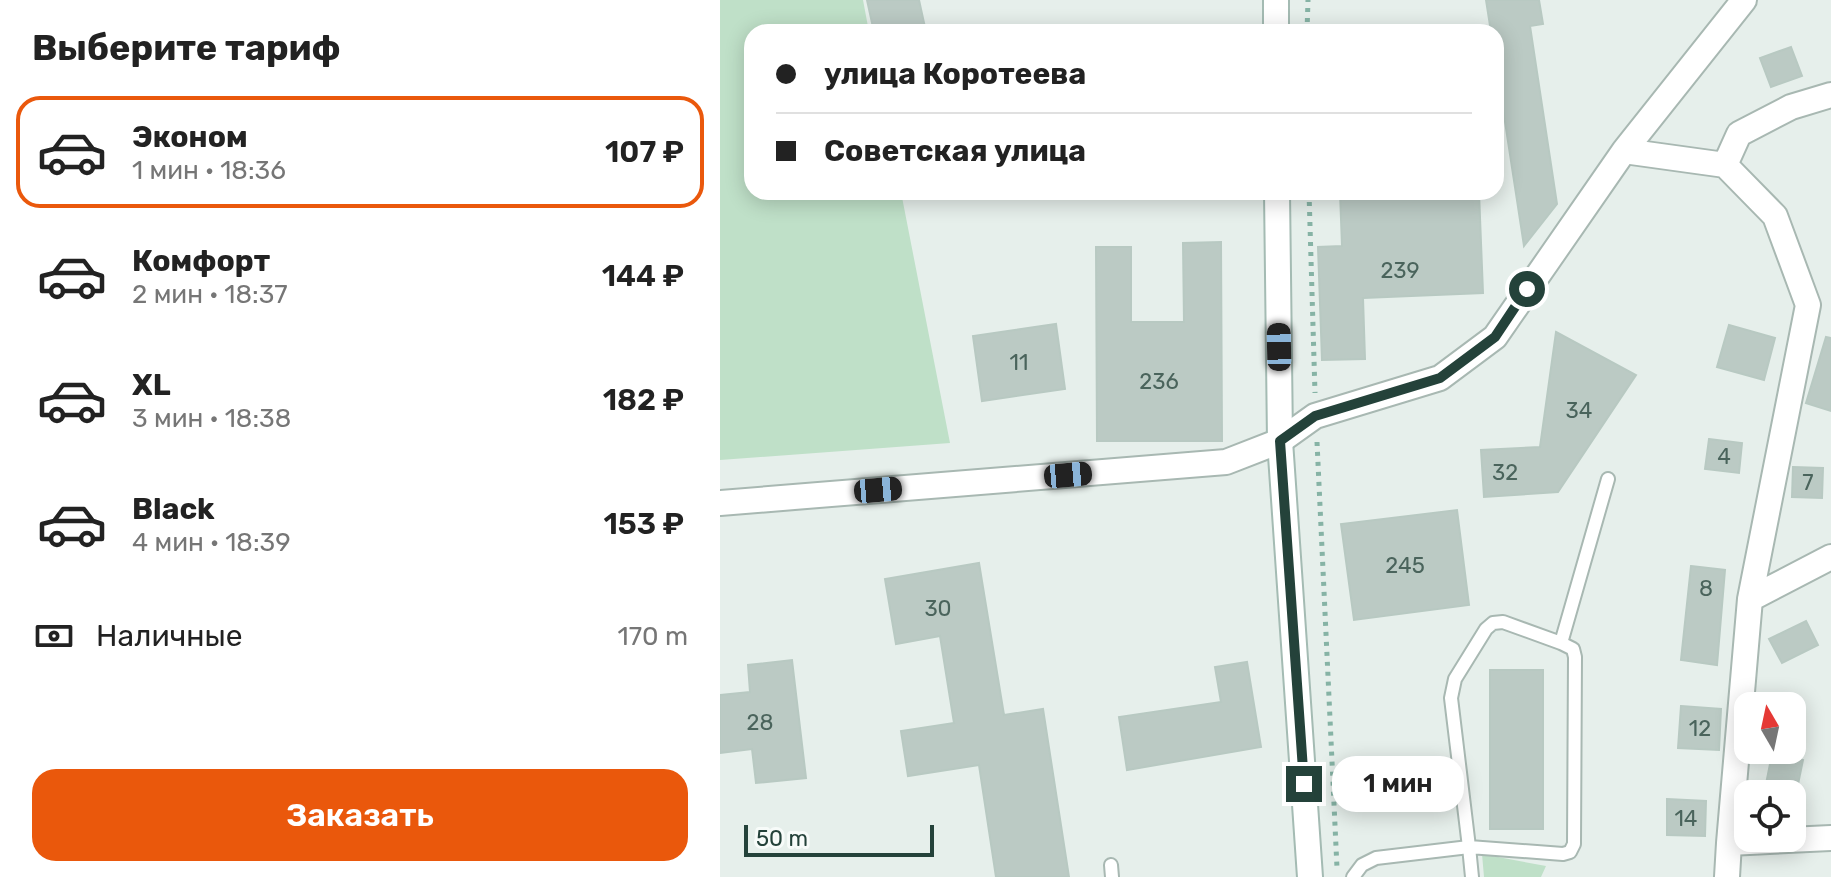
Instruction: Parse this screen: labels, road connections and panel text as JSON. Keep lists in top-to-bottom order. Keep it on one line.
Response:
{"house_numbers":["239","11","236","34","4","32","7","245","8","30","28","12","14"],"scale_bar":"50 m","north":"top","page":{"heading":"Выберите тариф","banner":["улица Коротеева","Советская улица"],"list":[{"name":"Эконом","note":"1 мин · 18:36","value":"107 ₽"},{"name":"Комфорт","note":"2 мин · 18:37","value":"144 ₽"},{"name":"XL","note":"3 мин · 18:38","value":"182 ₽"},{"name":"Black","note":"4 мин · 18:39","value":"153 ₽"}],"pay":["Наличные","170 m"],"buttons":"Заказать","bubble":"1 мин","scale":"50 m"}}
